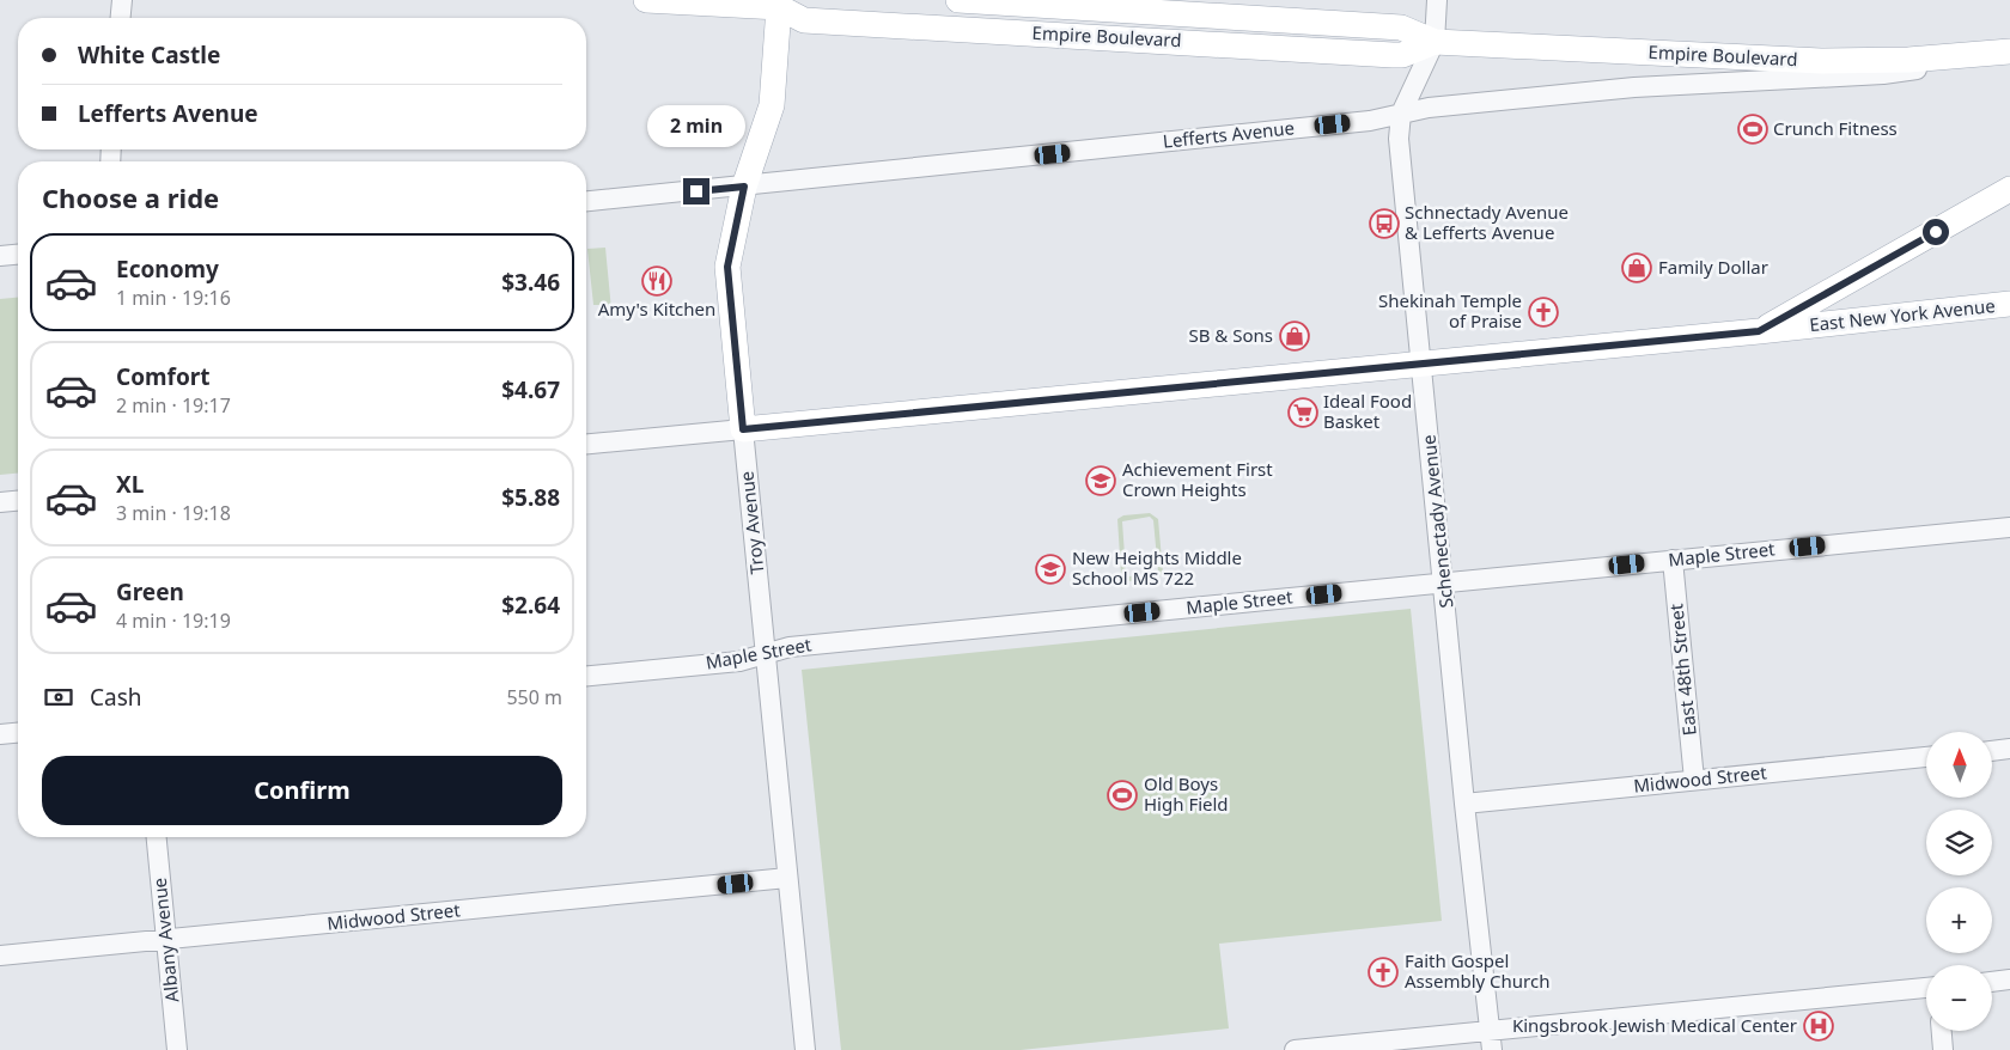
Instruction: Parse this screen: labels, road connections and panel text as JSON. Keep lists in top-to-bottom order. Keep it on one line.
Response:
{"streets":{"main road":["Empire Boulevard","East New York Avenue","Troy Avenue"],"street":["Lefferts Avenue","Schenectady Avenue","Maple Street","East 48th Street","Midwood Street","Albany Avenue"]},"crossings":[["Empire Boulevard","Lefferts Avenue"],["Empire Boulevard","Schenectady Avenue"],["Empire Boulevard","Troy Avenue"],["Lefferts Avenue","Schenectady Avenue"],["Lefferts Avenue","Troy Avenue"],["East New York Avenue","Schenectady Avenue"],["East New York Avenue","Troy Avenue"],["Schenectady Avenue","Maple Street"],["Schenectady Avenue","Midwood Street"],["Troy Avenue","Maple Street"],["Troy Avenue","Midwood Street"],["Maple Street","East 48th Street"],["East 48th Street","Midwood Street"],["Midwood Street","Albany Avenue"]],"places":{"sports":["Crunch Fitness","Old Boys High Field"],"bus stop":["Schnectady Avenue & Lefferts Avenue"],"shop":["Family Dollar","SB & Sons"],"restaurant":["Amy's Kitchen"],"church":["Shekinah Temple of Praise","Faith Gospel Assembly Church"],"supermarket":["Ideal Food Basket"],"school or university":["Achievement First Crown Heights","New Heights Middle School MS 722"],"hospital":["Kingsbrook Jewish Medical Center"]},"north":"top","page":{"banner":["White Castle","Lefferts Avenue"],"bubble":"2 min","heading":"Choose a ride","list":[{"name":"Economy","note":"1 min · 19:16","value":"$3.46"},{"name":"Comfort","note":"2 min · 19:17","value":"$4.67"},{"name":"XL","note":"3 min · 19:18","value":"$5.88"},{"name":"Green","note":"4 min · 19:19","value":"$2.64"}],"pay":["Cash","550 m"],"map_buttons":["+","−"],"buttons":"Confirm"}}
